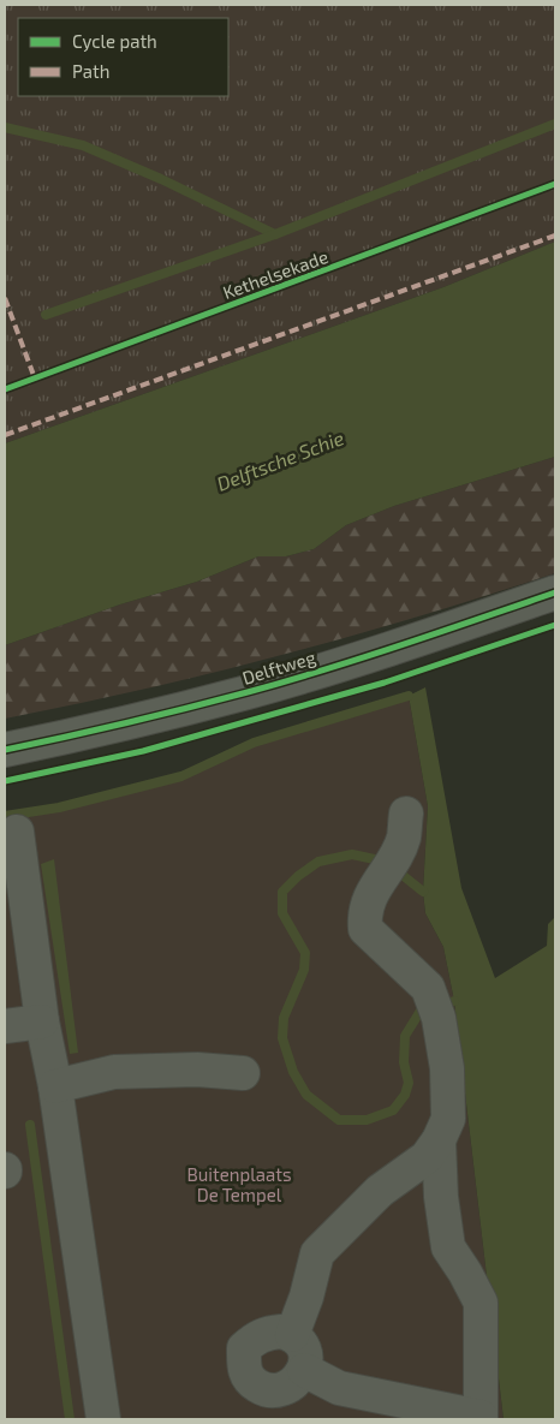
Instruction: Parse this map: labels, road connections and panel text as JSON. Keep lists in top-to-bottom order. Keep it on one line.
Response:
{"streets":{"street":["Delftweg"],"cycle path":["Kethelsekade"]},"water":["Delftsche Schie"],"parks":["Buitenplaats De Tempel"],"legend":["Cycle path","Path"]}
